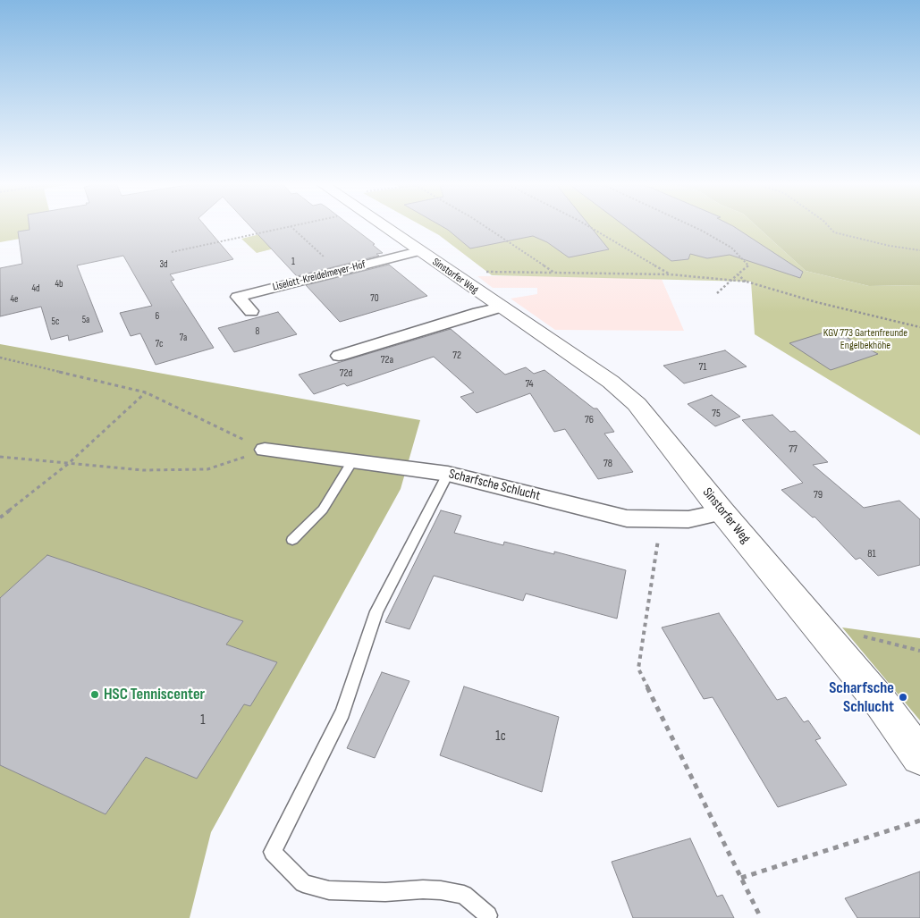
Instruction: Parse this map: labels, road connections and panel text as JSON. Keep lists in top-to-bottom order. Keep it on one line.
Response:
{"streets":{"street":["Liselott-Kreidelmeyer-Hof","Sinstorfer Weg","Scharfsche Schlucht"]},"crossings":[["Liselott-Kreidelmeyer-Hof","Sinstorfer Weg"],["Sinstorfer Weg","Scharfsche Schlucht"]],"parks":["KGV 773 Gartenfreunde Engelbekhöhe"],"places":["HSC Tenniscenter","Scharfsche Schlucht"],"house_numbers":["1","3d","4b","4d","70","4e","6","5a","5c","8","7a","7c","72","72a","71","72d","74","75","76","77","78","79","81","1","1c"]}
